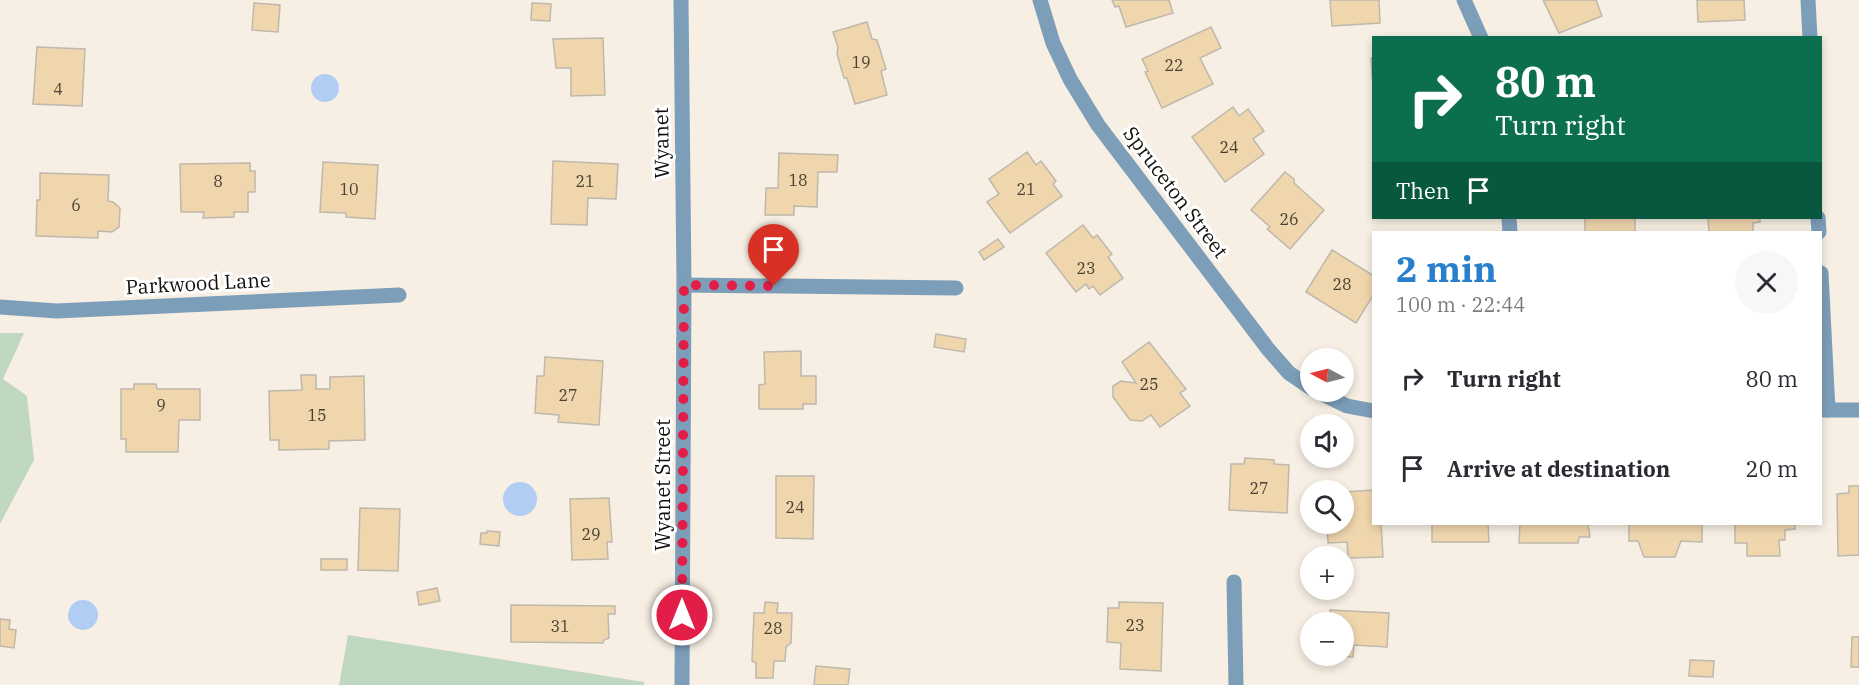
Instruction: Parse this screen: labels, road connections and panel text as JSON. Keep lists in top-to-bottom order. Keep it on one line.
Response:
{"streets":{"street":["Wyanet","Spruceton Street","Parkwood Lane","Wyanet Street"]},"crossings":[["Wyanet","Wyanet Street"]],"house_numbers":["19","22","4","24","18","8","21","10","21","6","26","23","28","25","27","9","15","27","24","29","23","31","28"],"north":"left","page":{"turn":["80 m","Turn right"],"then":"Then","heading":["2 min","100 m · 22:44"],"list":[{"name":"Turn right","value":"80 m"},{"name":"Arrive at destination","value":"20 m"}],"map_buttons":["+","−"]}}
